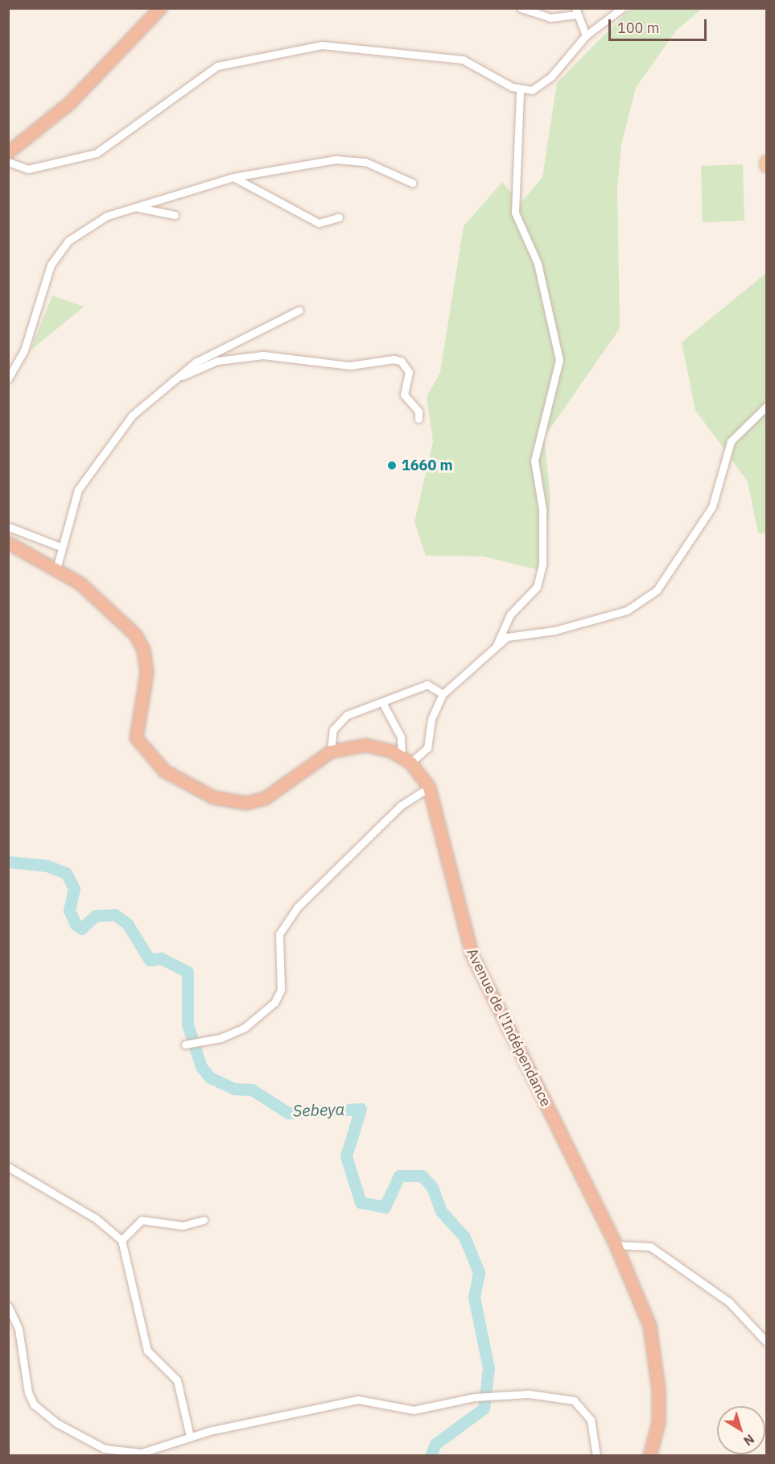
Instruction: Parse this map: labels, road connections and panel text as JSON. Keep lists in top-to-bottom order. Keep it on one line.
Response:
{"streets":{"highway":["Avenue de l'Indépendance"]},"water":["Sebeya"],"places":["1660 m"],"scale_bar":"100 m","north":"bottom right"}
